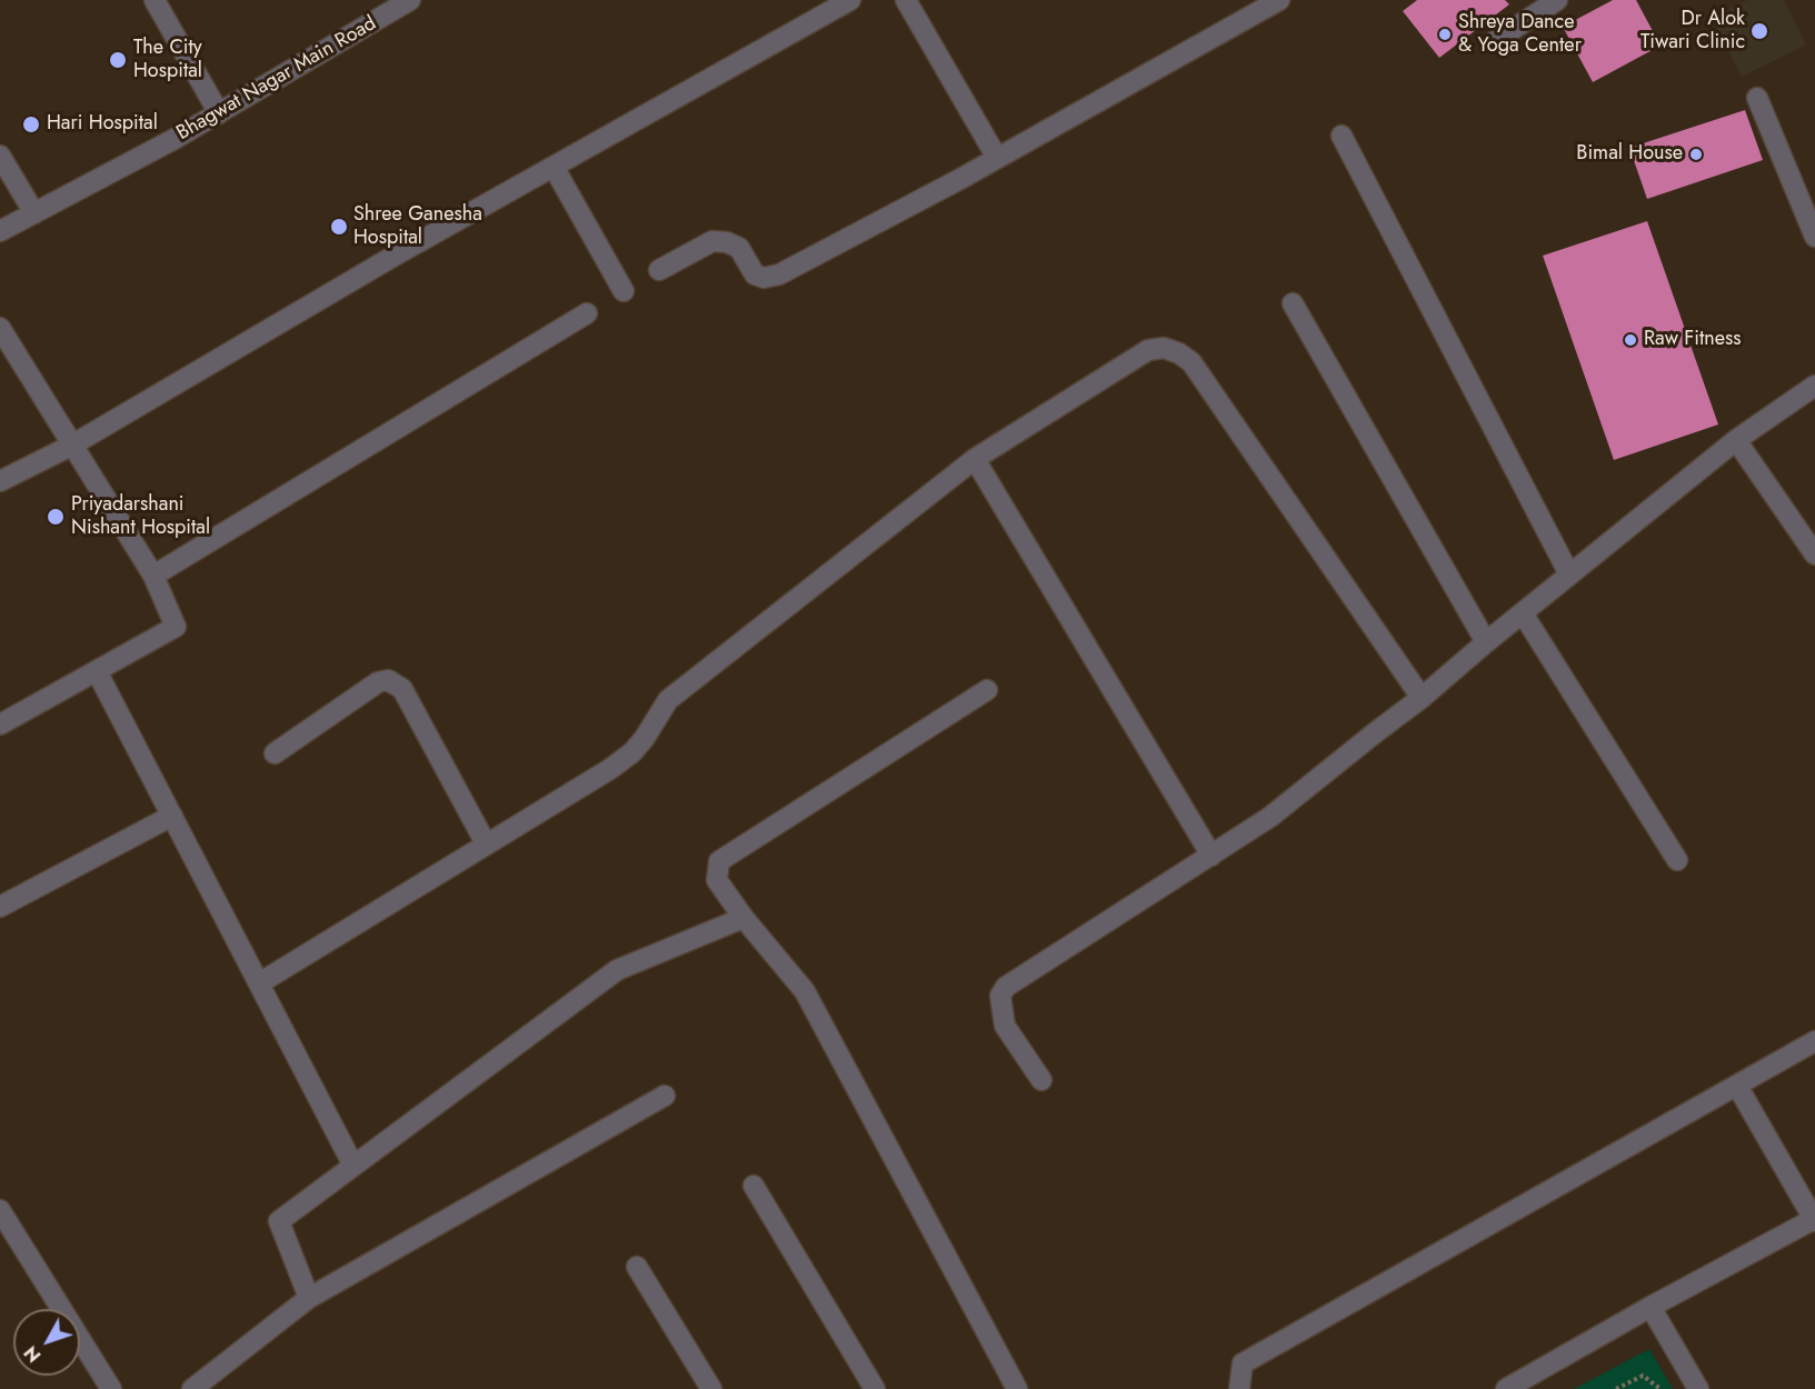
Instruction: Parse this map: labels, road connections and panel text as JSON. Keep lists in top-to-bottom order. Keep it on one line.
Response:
{"streets":{"street":["Bhagwat Nagar Main Road"]},"places":["Dr Alok Tiwari Clinic","Shreya Dance & Yoga Center","The City Hospital","Hari Hospital","Bimal House","Shree Ganesha Hospital","Raw Fitness","Priyadarshani Nishant Hospital"],"north":"bottom left"}
